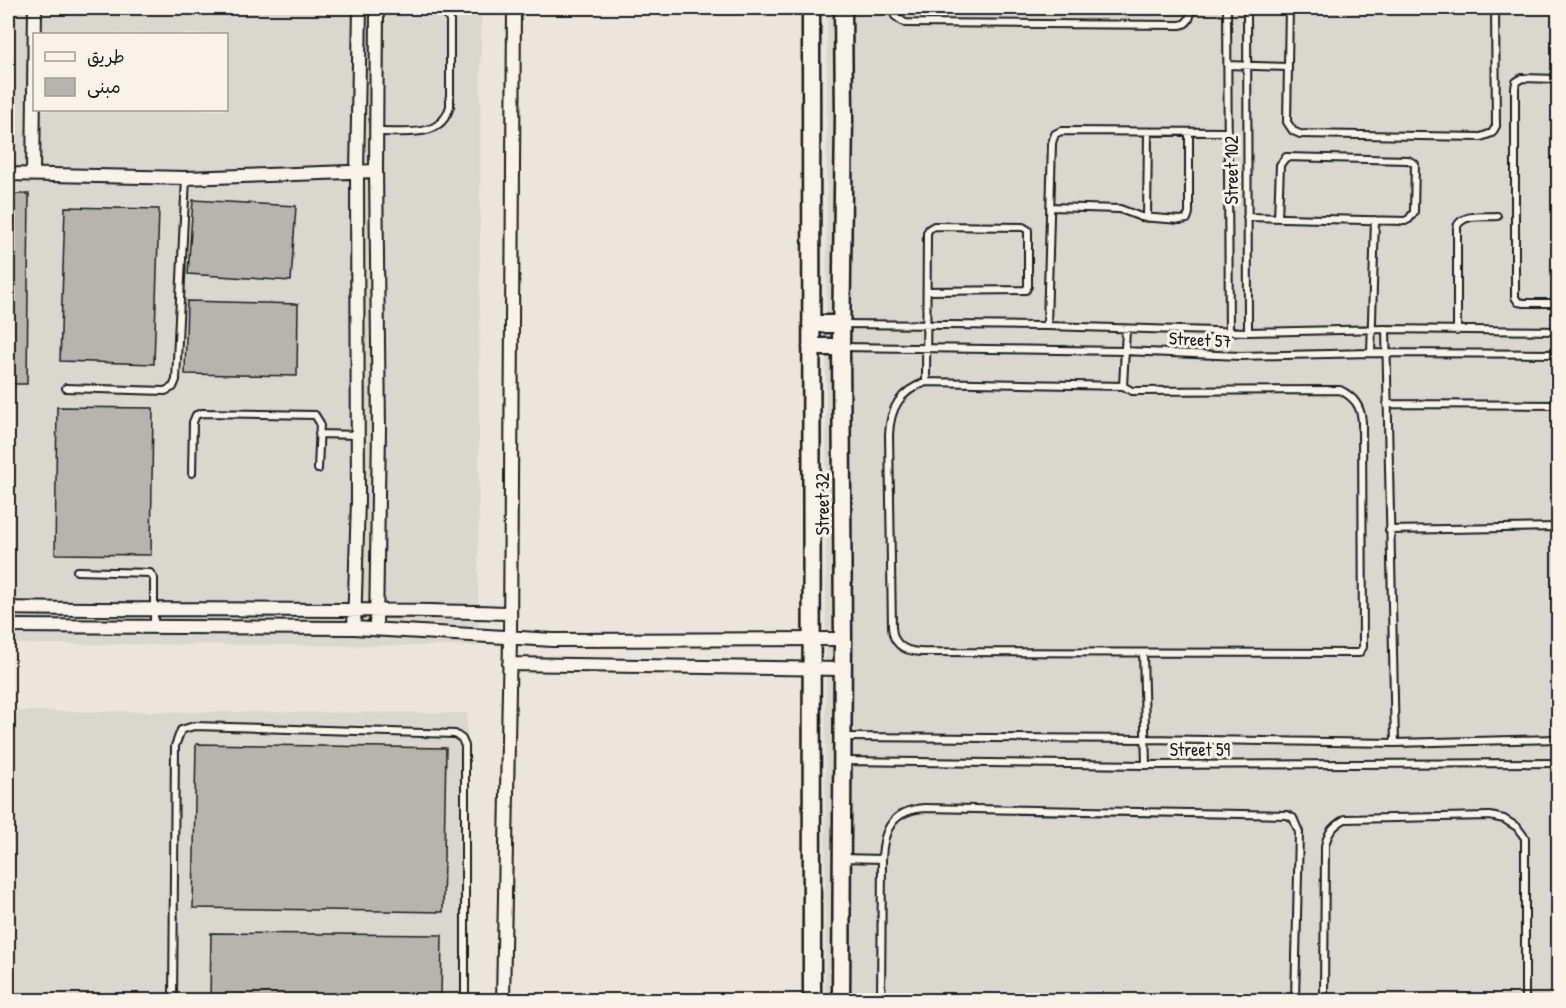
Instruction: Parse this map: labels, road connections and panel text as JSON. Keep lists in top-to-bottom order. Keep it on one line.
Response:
{"streets":{"main road":["Street 32"],"lane":["Street 102","Street 57","Street 59"]},"crossings":[["Street 102","Street 57"],["Street 57","Street 32"],["Street 32","Street 59"]],"legend":["طريق","مبنى"]}
